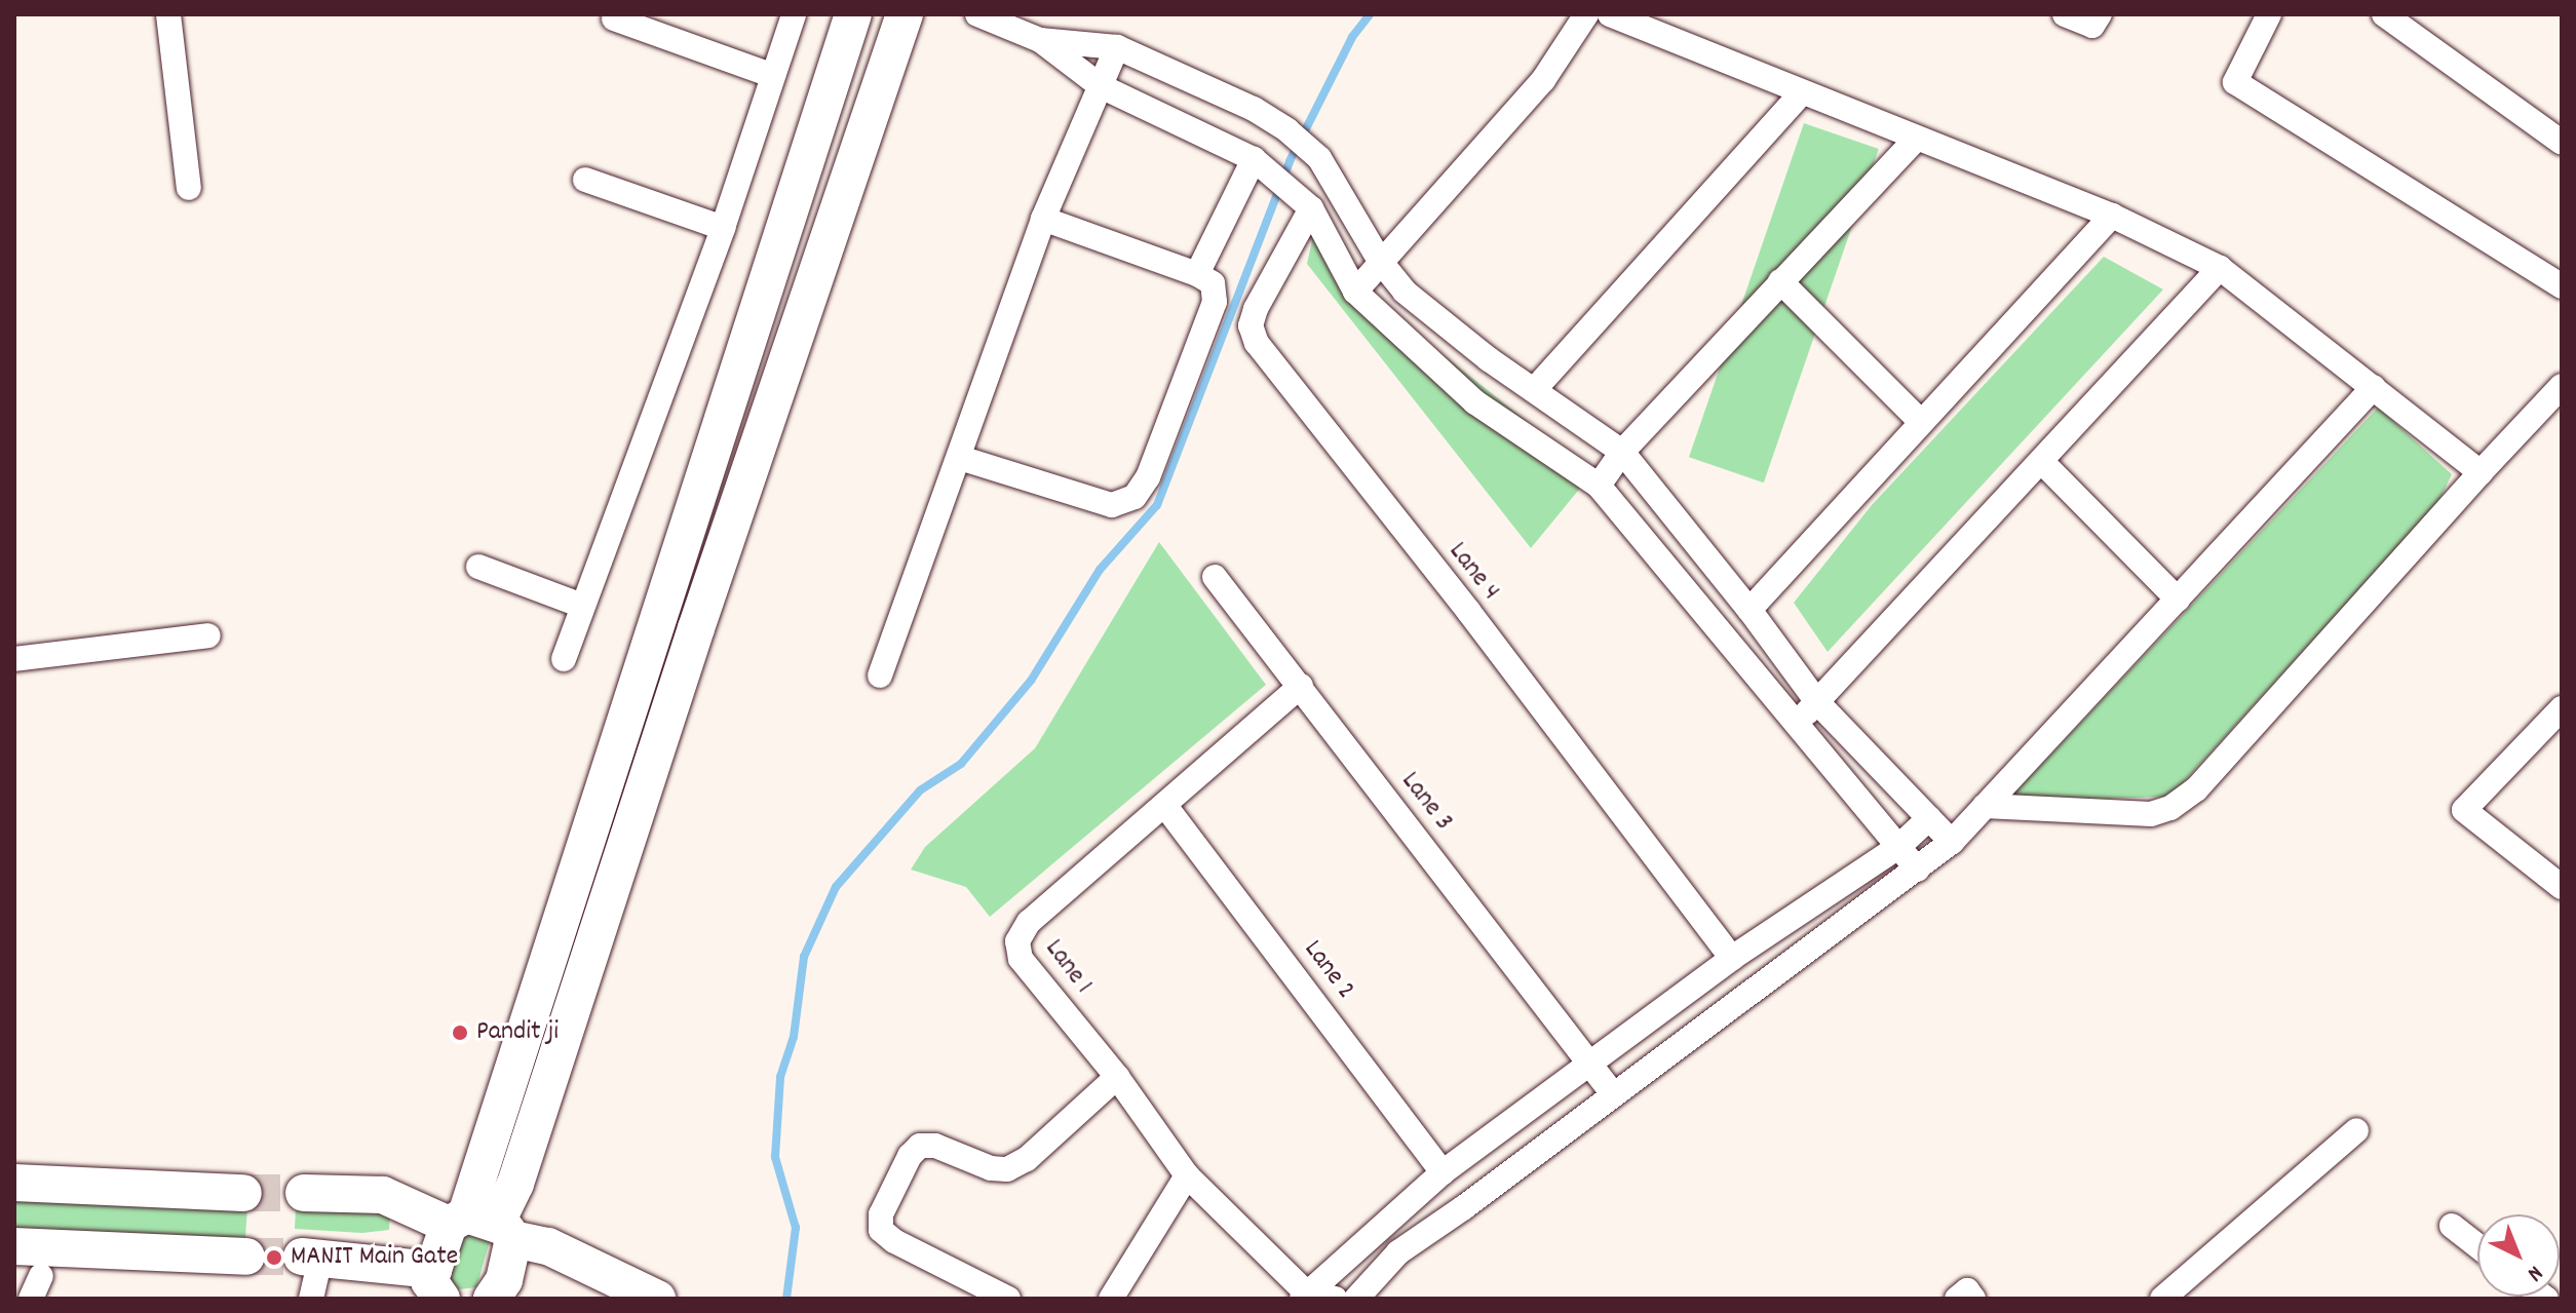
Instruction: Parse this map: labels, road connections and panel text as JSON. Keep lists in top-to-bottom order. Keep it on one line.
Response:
{"streets":{"street":["Lane 4","Lane 3","Lane 1","Lane 2"]},"crossings":[["Lane 3","Lane 1"],["Lane 1","Lane 2"]],"places":["Pandit ji","MANIT Main Gate"],"north":"bottom right"}
